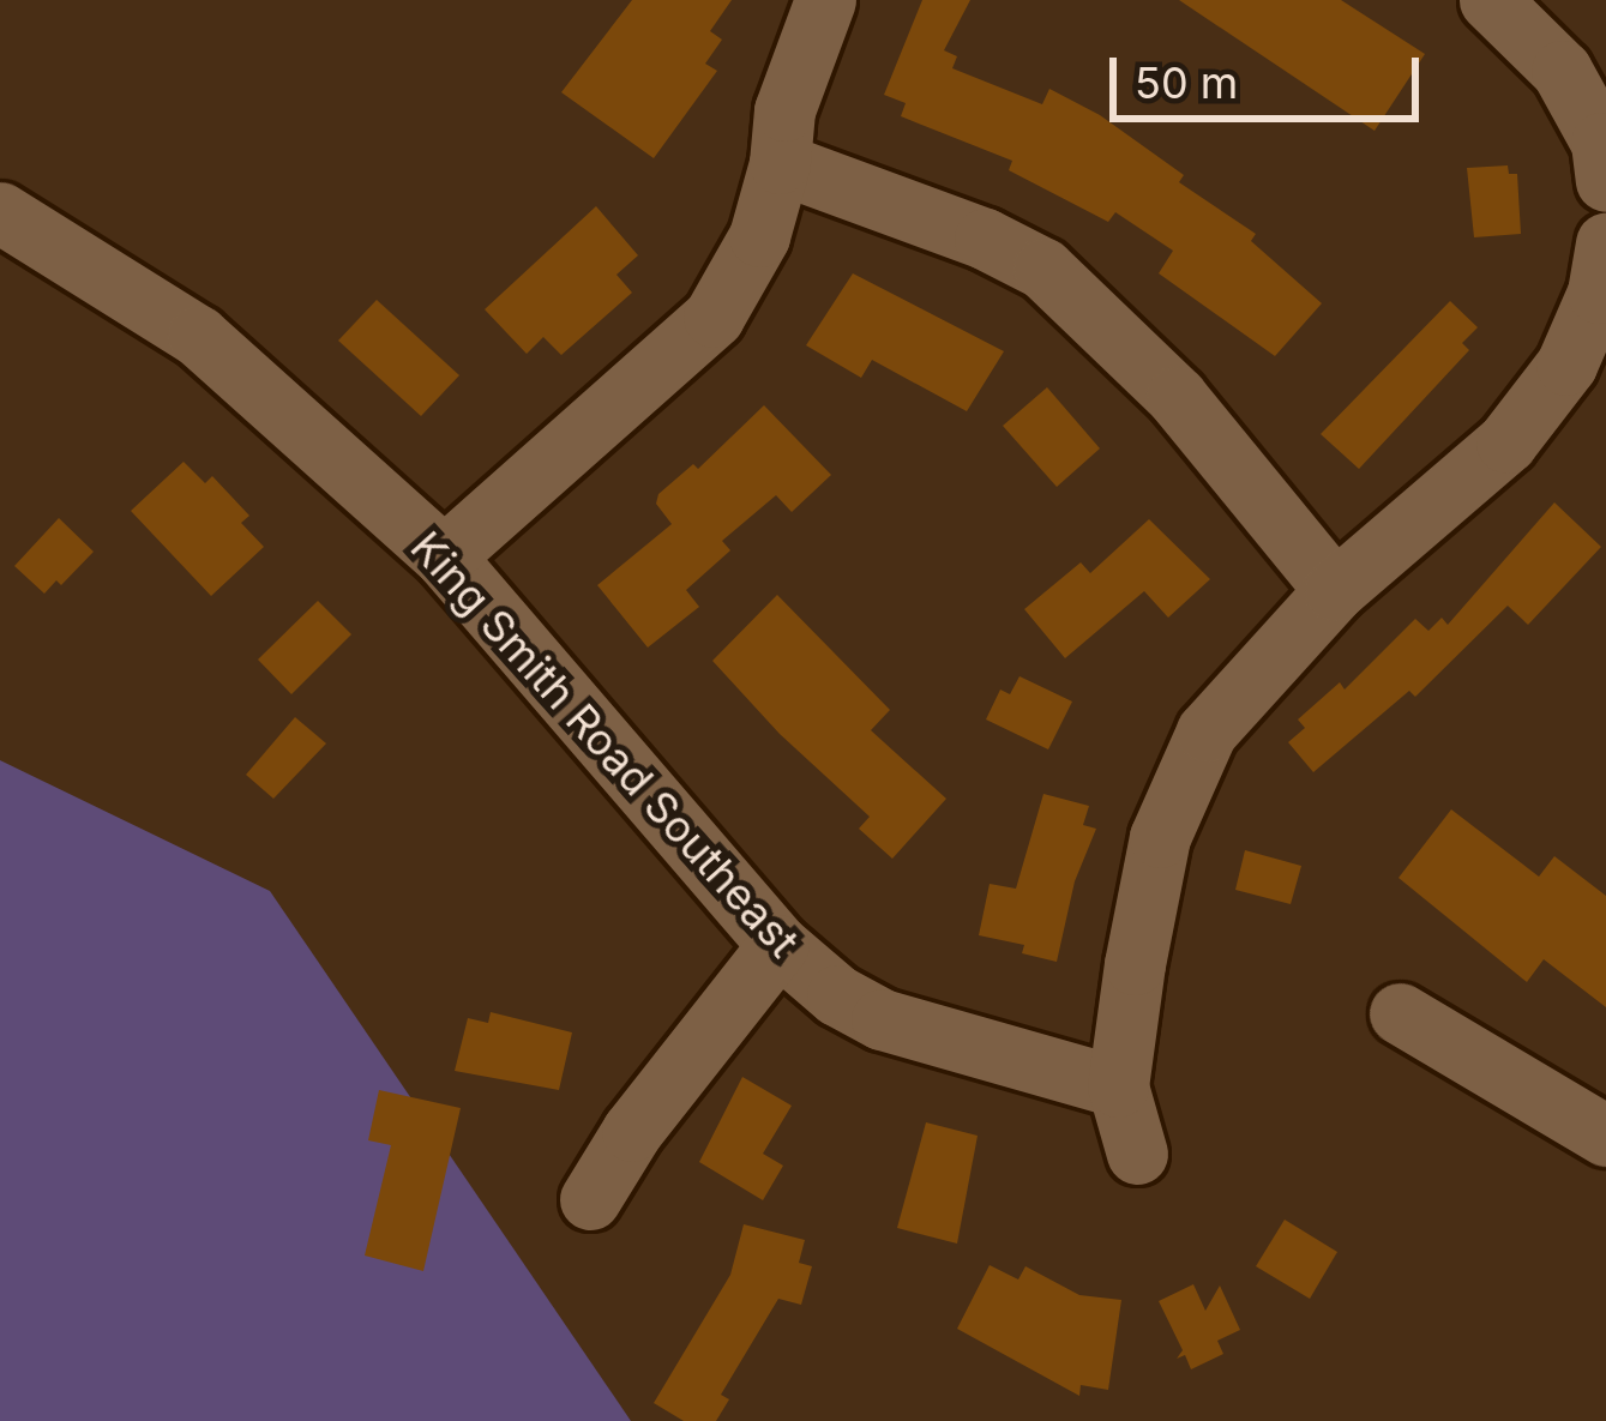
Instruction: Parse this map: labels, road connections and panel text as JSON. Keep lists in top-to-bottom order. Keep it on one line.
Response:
{"streets":{"street":["King Smith Road Southeast"]},"scale_bar":"50 m"}
